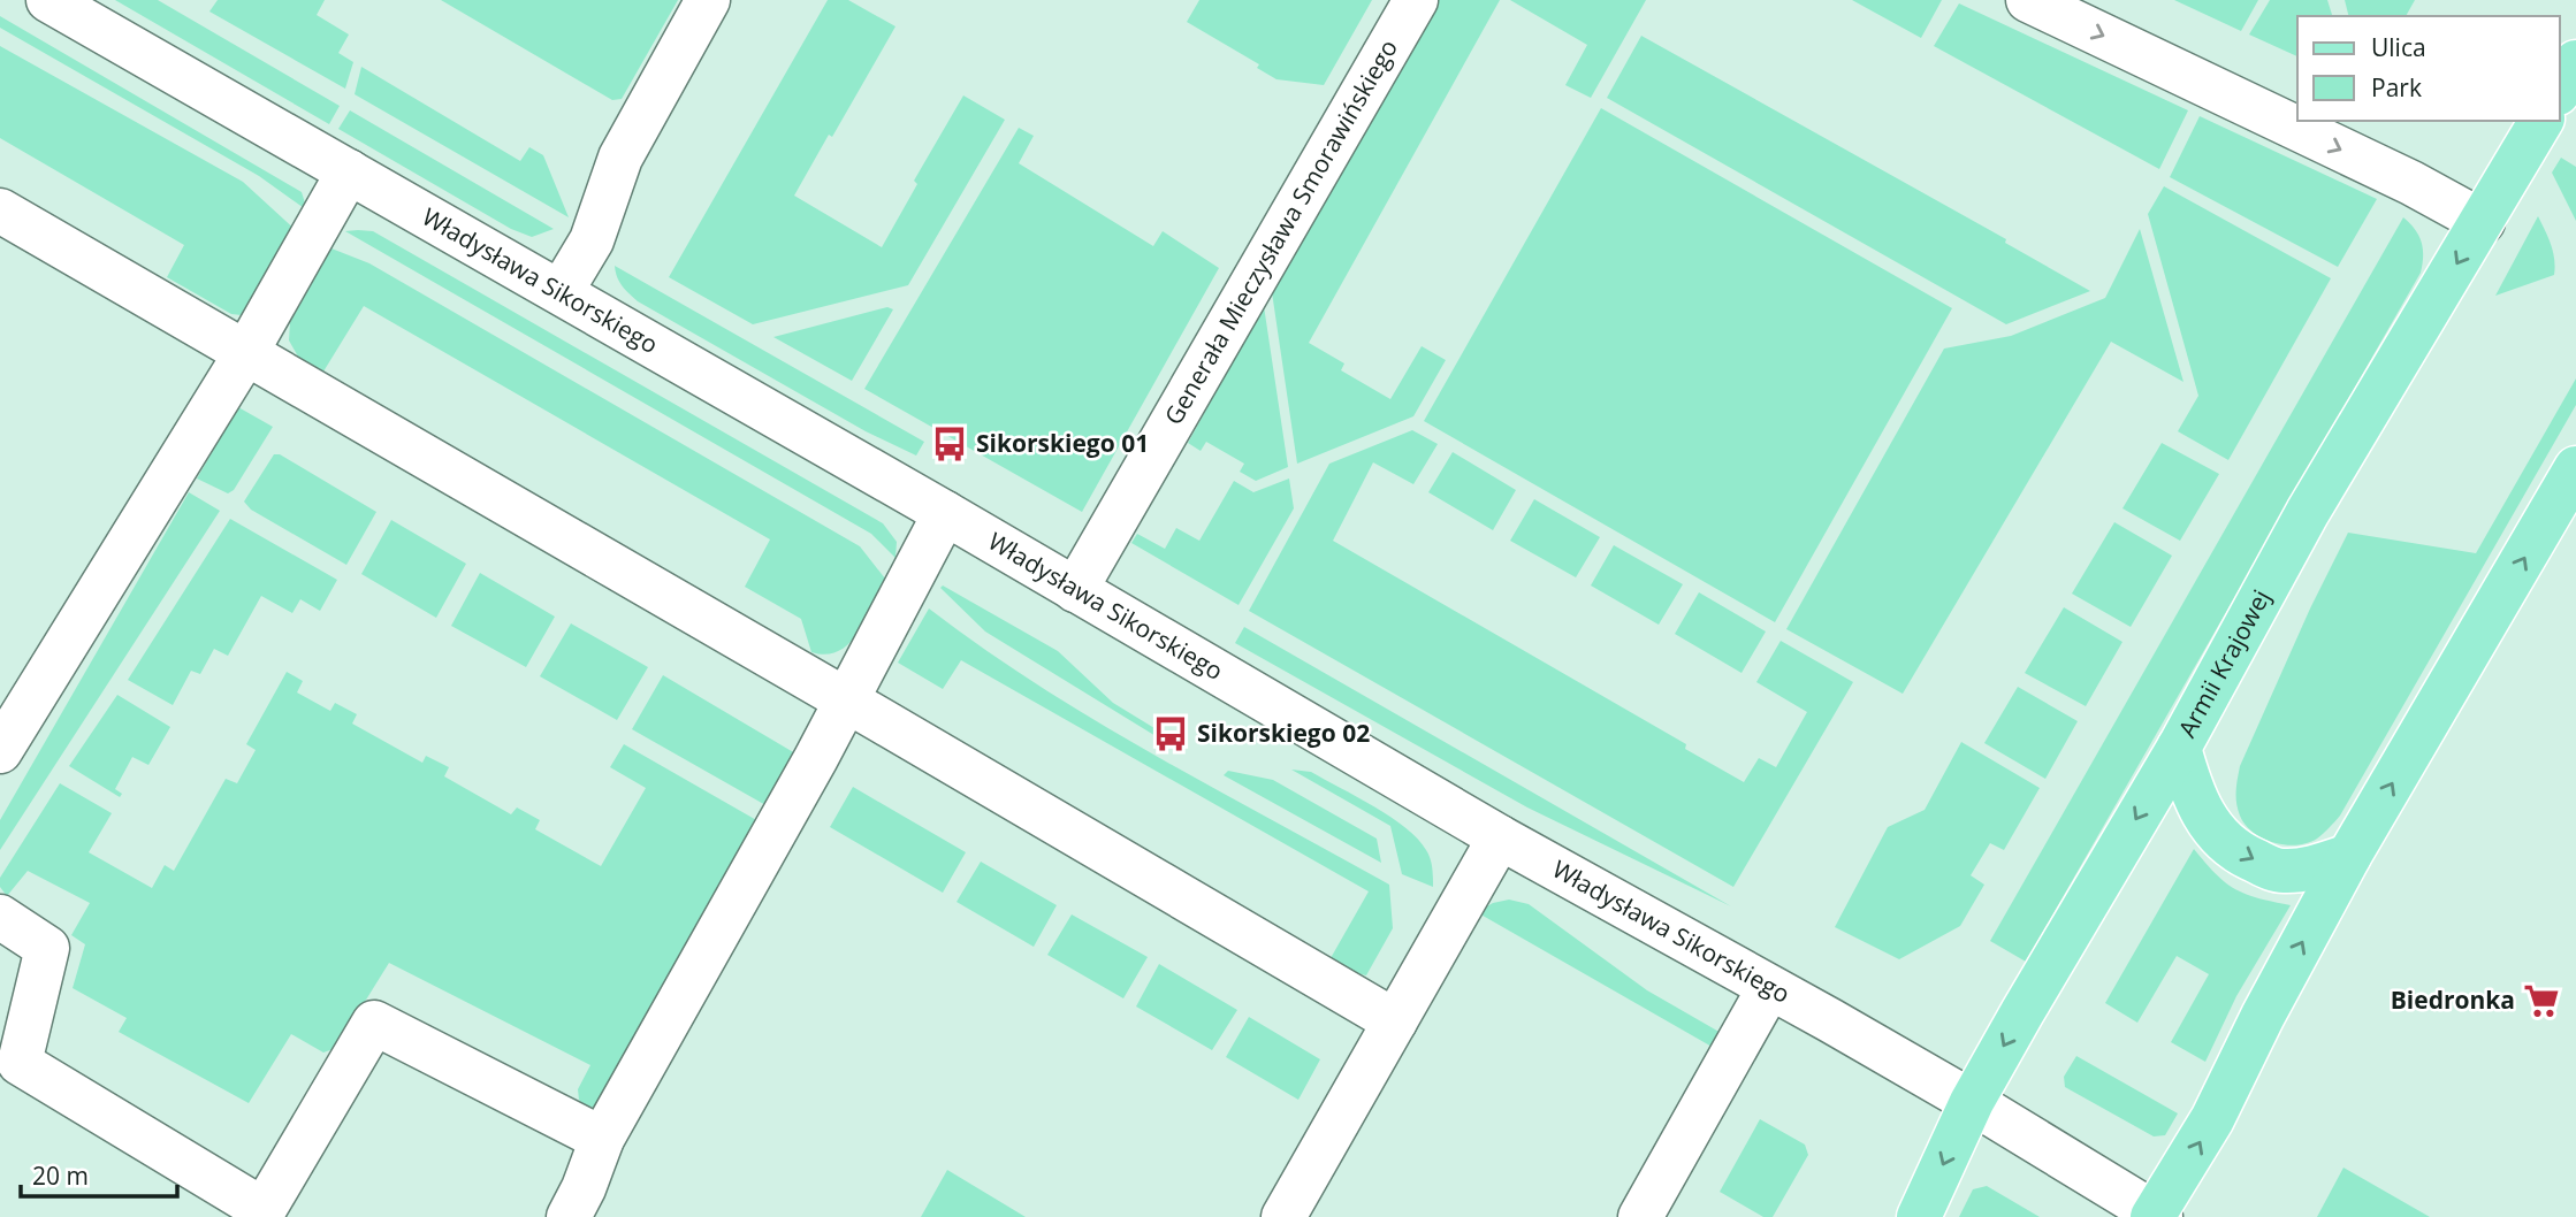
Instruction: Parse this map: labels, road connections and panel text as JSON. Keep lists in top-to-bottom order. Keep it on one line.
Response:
{"streets":{"main road":["Armii Krajowej"],"street":["Generała Mieczysława Smorawińskiego","Władysława Sikorskiego"]},"crossings":[["Generała Mieczysława Smorawińskiego","Władysława Sikorskiego"],["Władysława Sikorskiego","Armii Krajowej"]],"places":{"bus stop":["Sikorskiego 01","Sikorskiego 02"],"supermarket":["Biedronka"]},"legend":["Ulica","Park"],"scale_bar":"20 m"}
